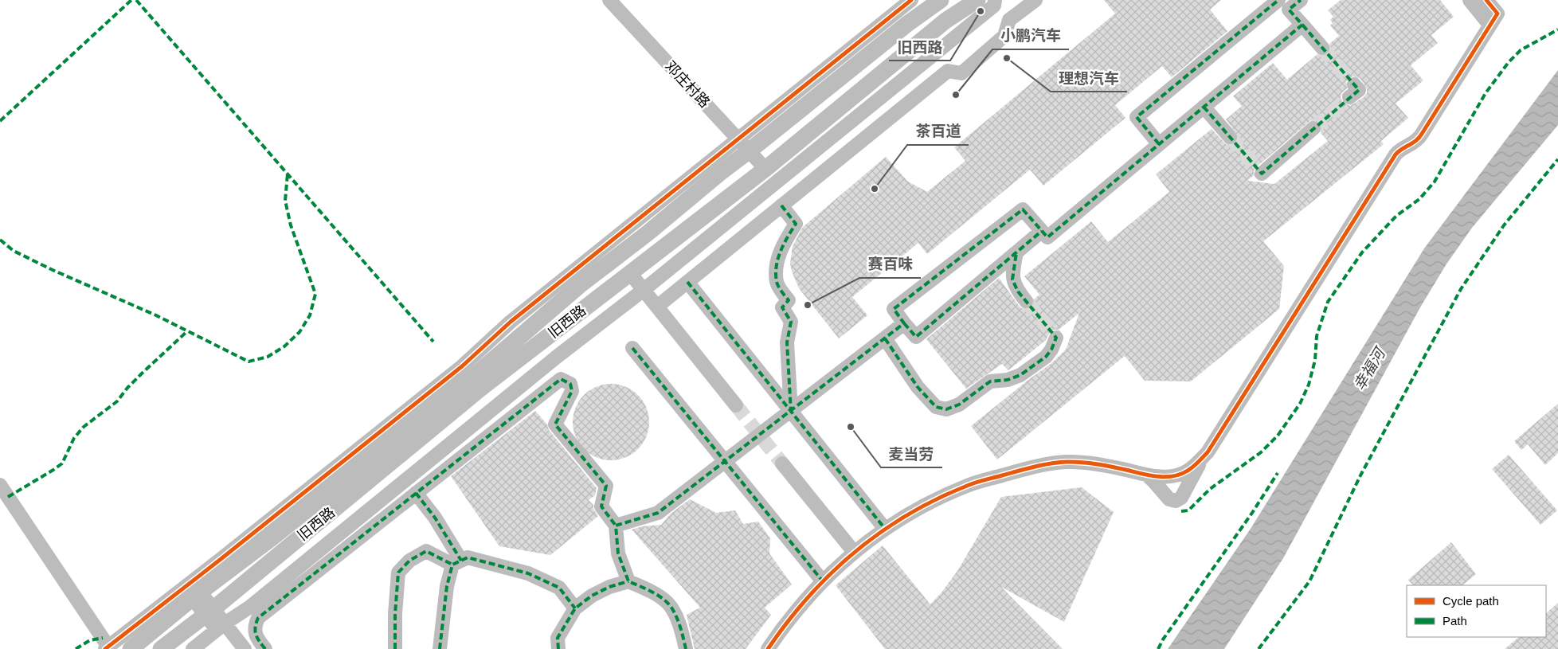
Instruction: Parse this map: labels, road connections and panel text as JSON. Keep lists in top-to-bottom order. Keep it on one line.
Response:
{"streets":{"main road":["旧西路"],"street":["邓庄村路"]},"crossings":[["邓庄村路","旧西路"]],"water":["幸福河"],"places":["旧西路","理想汽车","小鹏汽车","茶百道","赛百味","麦当劳"],"legend":["Cycle path","Path"]}
